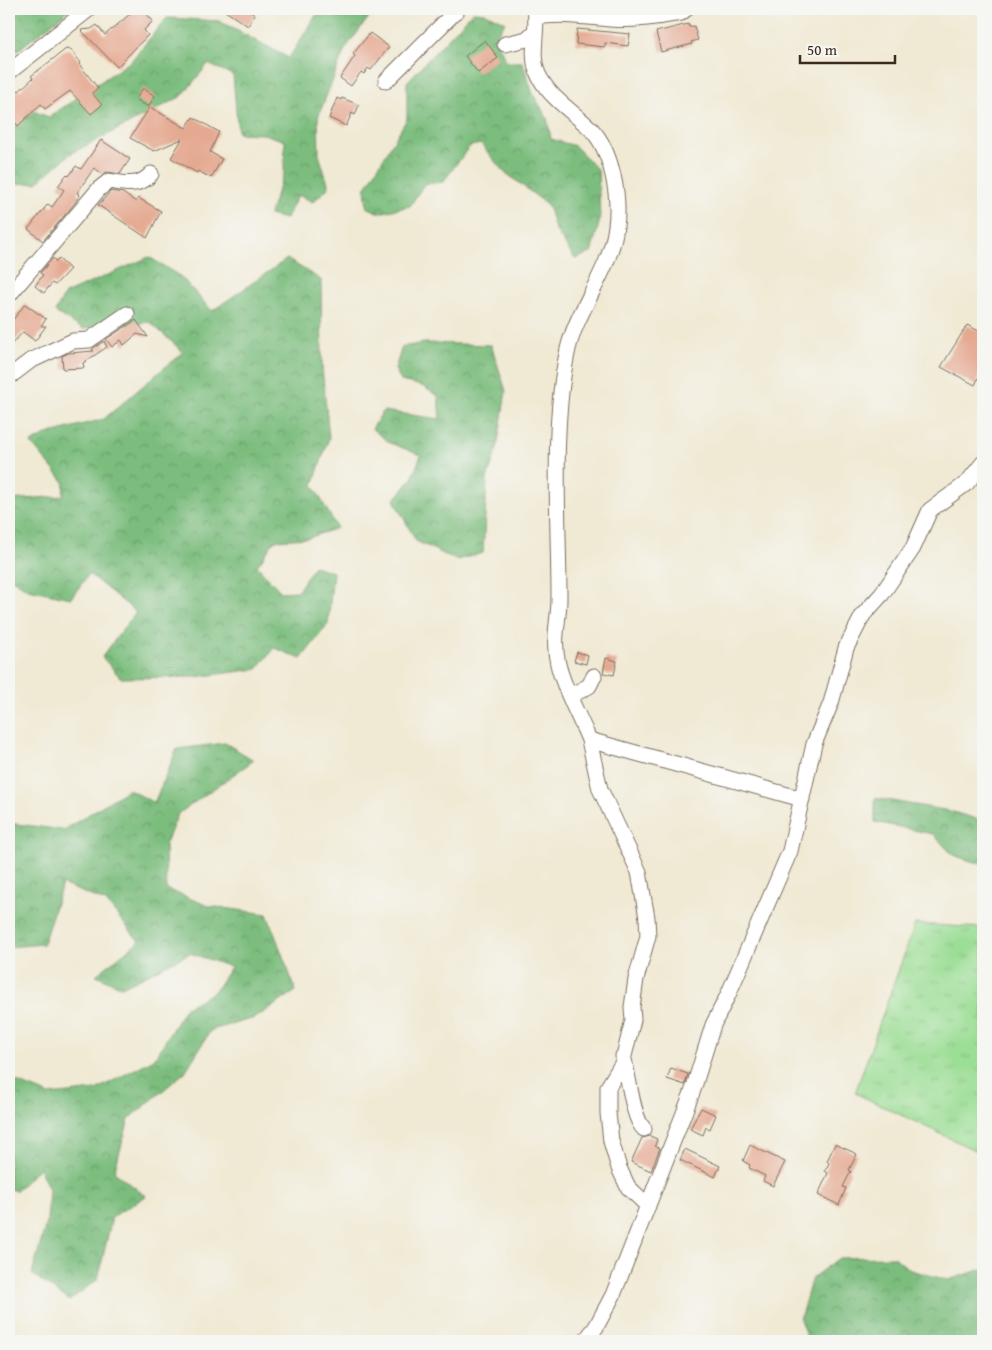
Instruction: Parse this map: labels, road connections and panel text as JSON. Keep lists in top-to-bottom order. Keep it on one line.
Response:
{"scale_bar":"50 m"}
